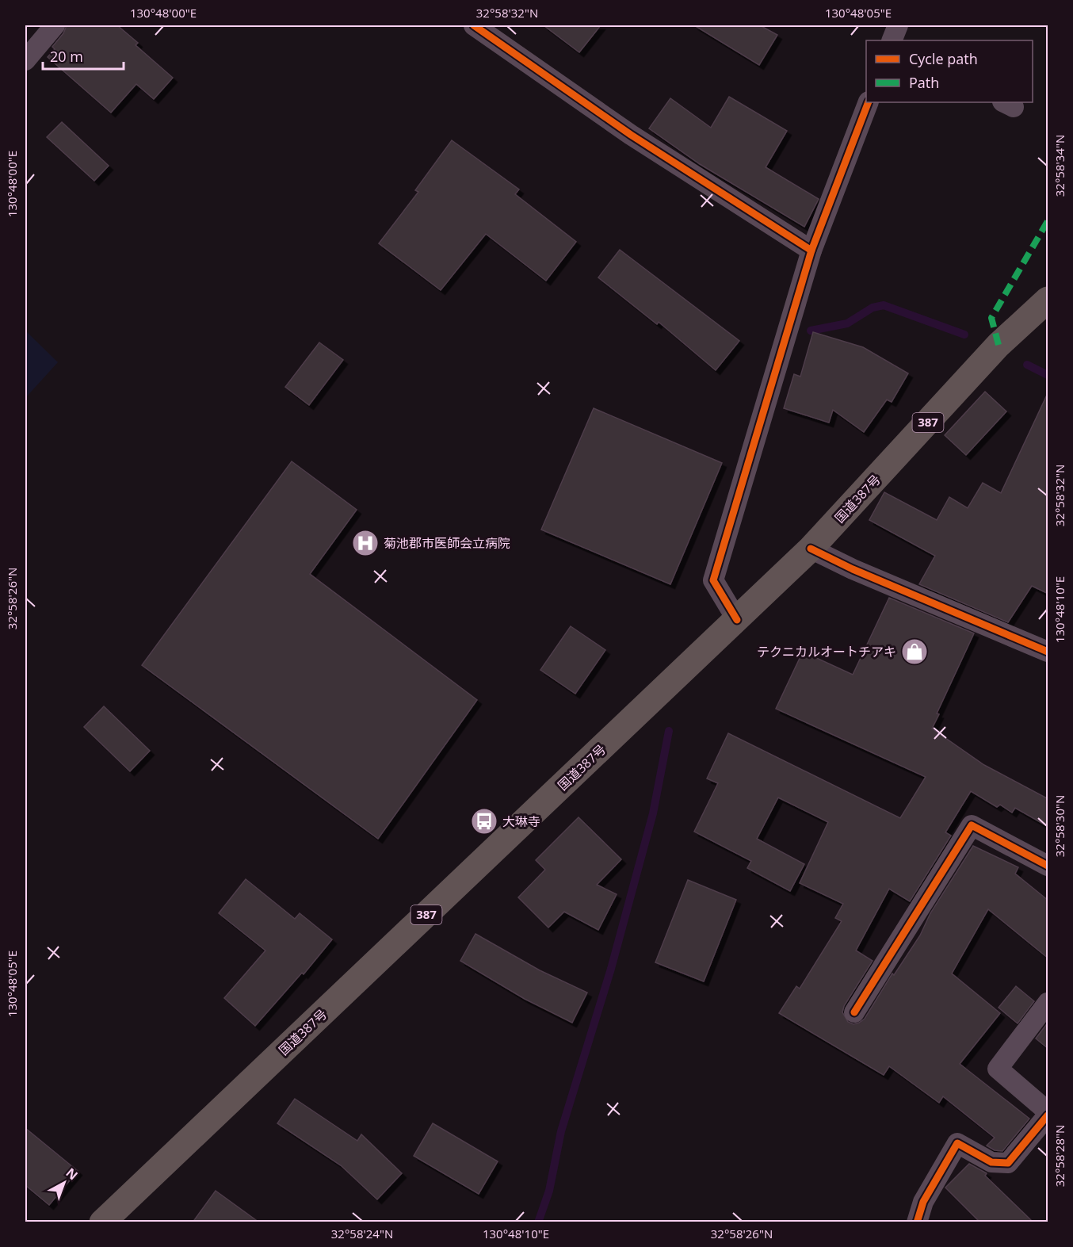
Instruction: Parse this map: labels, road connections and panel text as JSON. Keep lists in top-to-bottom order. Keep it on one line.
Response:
{"streets":{"highway":["387","国道387号"]},"places":{"hospital":["菊池郡市医師会立病院"],"shop":["テクニカルオートチアキ"],"bus stop":["大琳寺"]},"legend":["Cycle path","Path"],"scale_bar":"20 m","north":"top right","coordinates":["130°48'00\"E","32°58'32\"N","130°48'05\"E","32°58'34\"N","32°58'26\"N","130°48'10\"E","32°58'30\"N","32°58'28\"N","32°58'24\"N"]}
